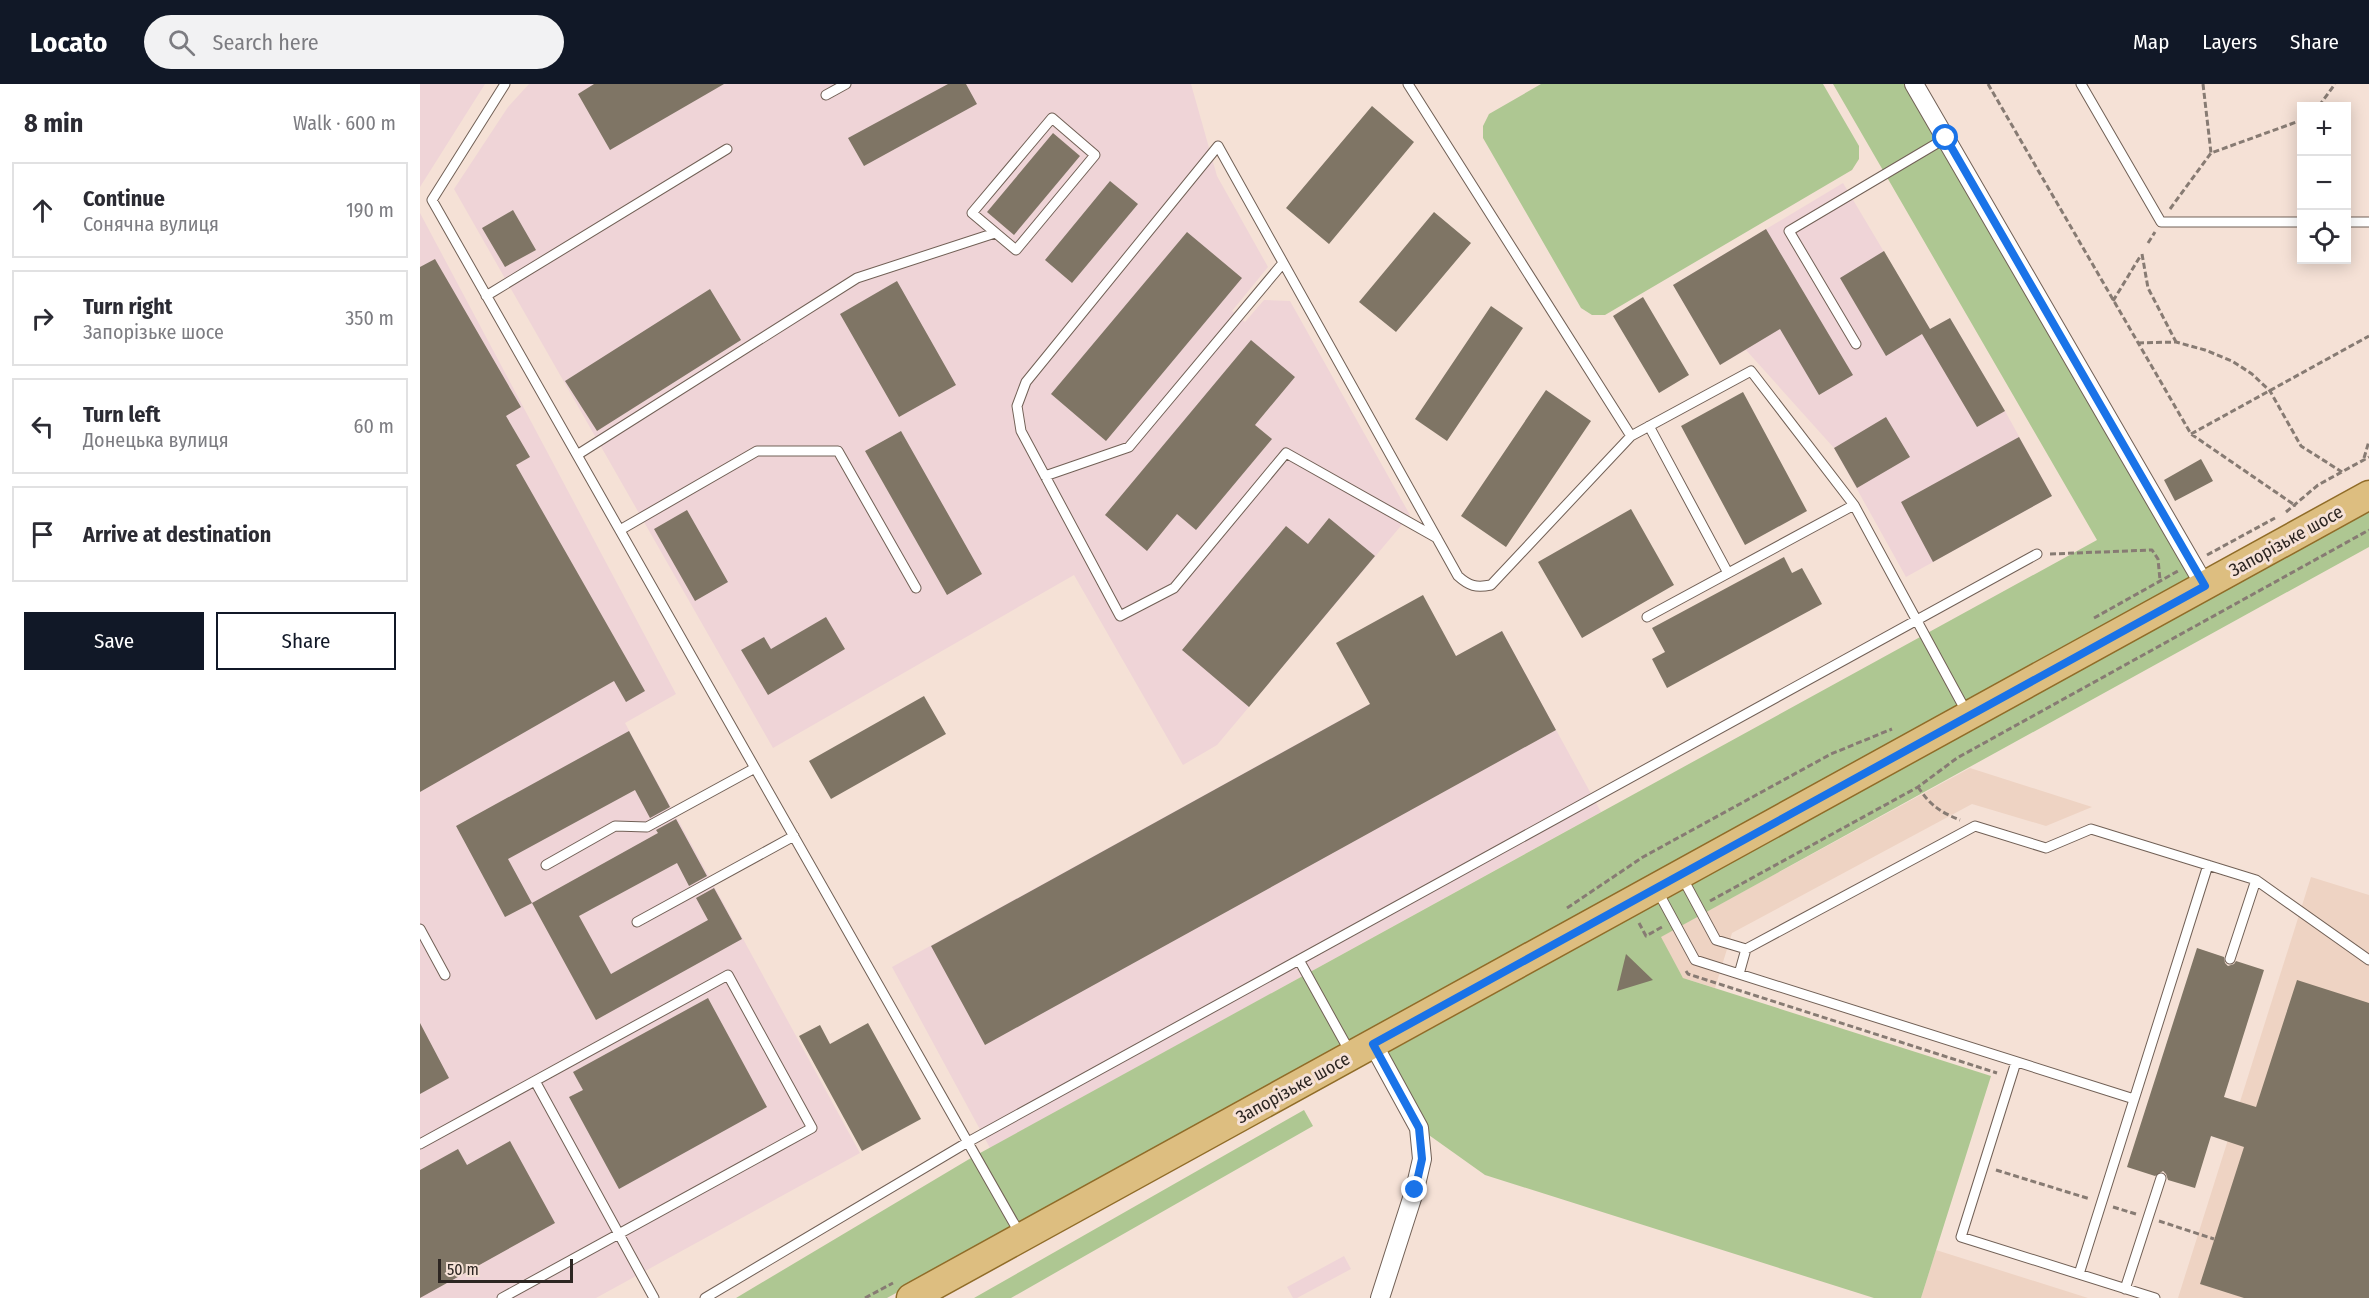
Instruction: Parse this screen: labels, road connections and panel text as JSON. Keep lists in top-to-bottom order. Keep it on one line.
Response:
{"streets":{"main road":["Запорізьке шосе"]},"scale_bar":"50 m","page":{"header":"Locato","search":"Search here","nav":["Map","Layers","Share"],"heading":["8 min","Walk · 600 m"],"map_buttons":["+","−"],"list":[["Continue","Сонячна вулиця","190 m"],["Turn right","Запорізьке шосе","350 m"],["Turn left","Донецька вулиця","60 m"],"Arrive at destination"],"buttons":["Save","Share"],"scale":"50 m"}}
